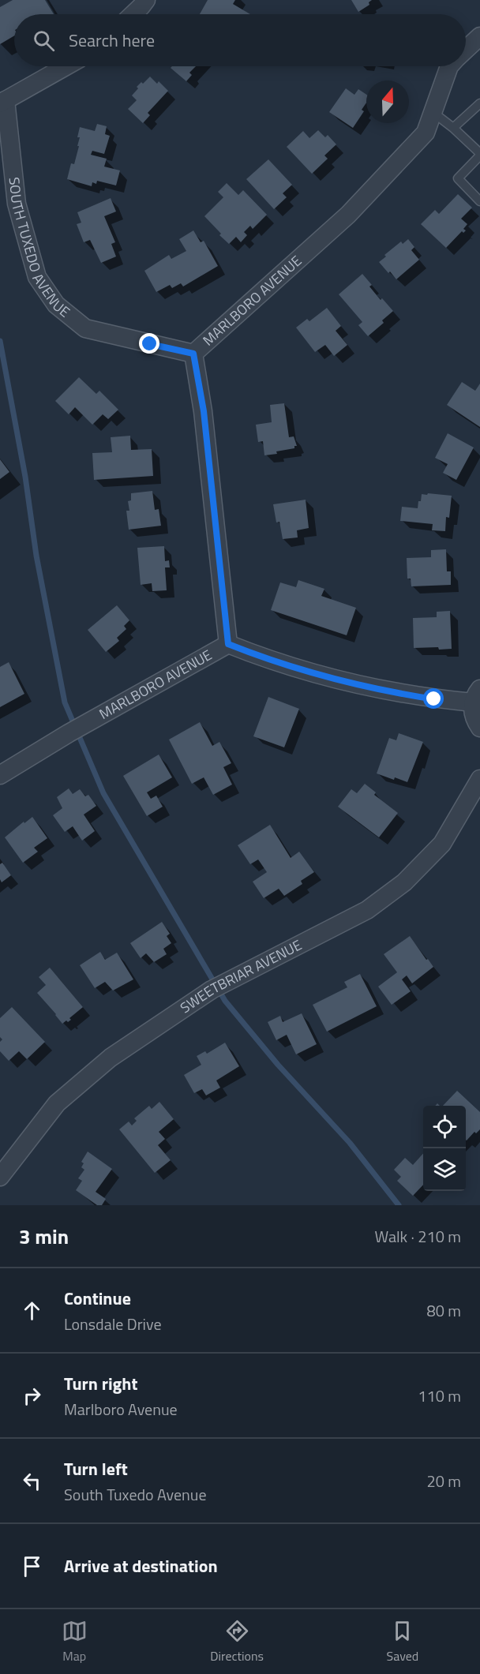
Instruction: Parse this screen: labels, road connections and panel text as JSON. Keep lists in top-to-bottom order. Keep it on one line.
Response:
{"streets":{"street":["SOUTH TUXEDO AVENUE","MARLBORO AVENUE","SWEETBRIAR AVENUE"]},"crossings":[["SOUTH TUXEDO AVENUE","MARLBORO AVENUE"]],"north":"top","page":{"search":"Search here","heading":["3 min","Walk · 210 m"],"list":[["Continue","Lonsdale Drive","80 m"],["Turn right","Marlboro Avenue","110 m"],["Turn left","South Tuxedo Avenue","20 m"],"Arrive at destination"],"nav":["Map","Directions","Saved"]}}
